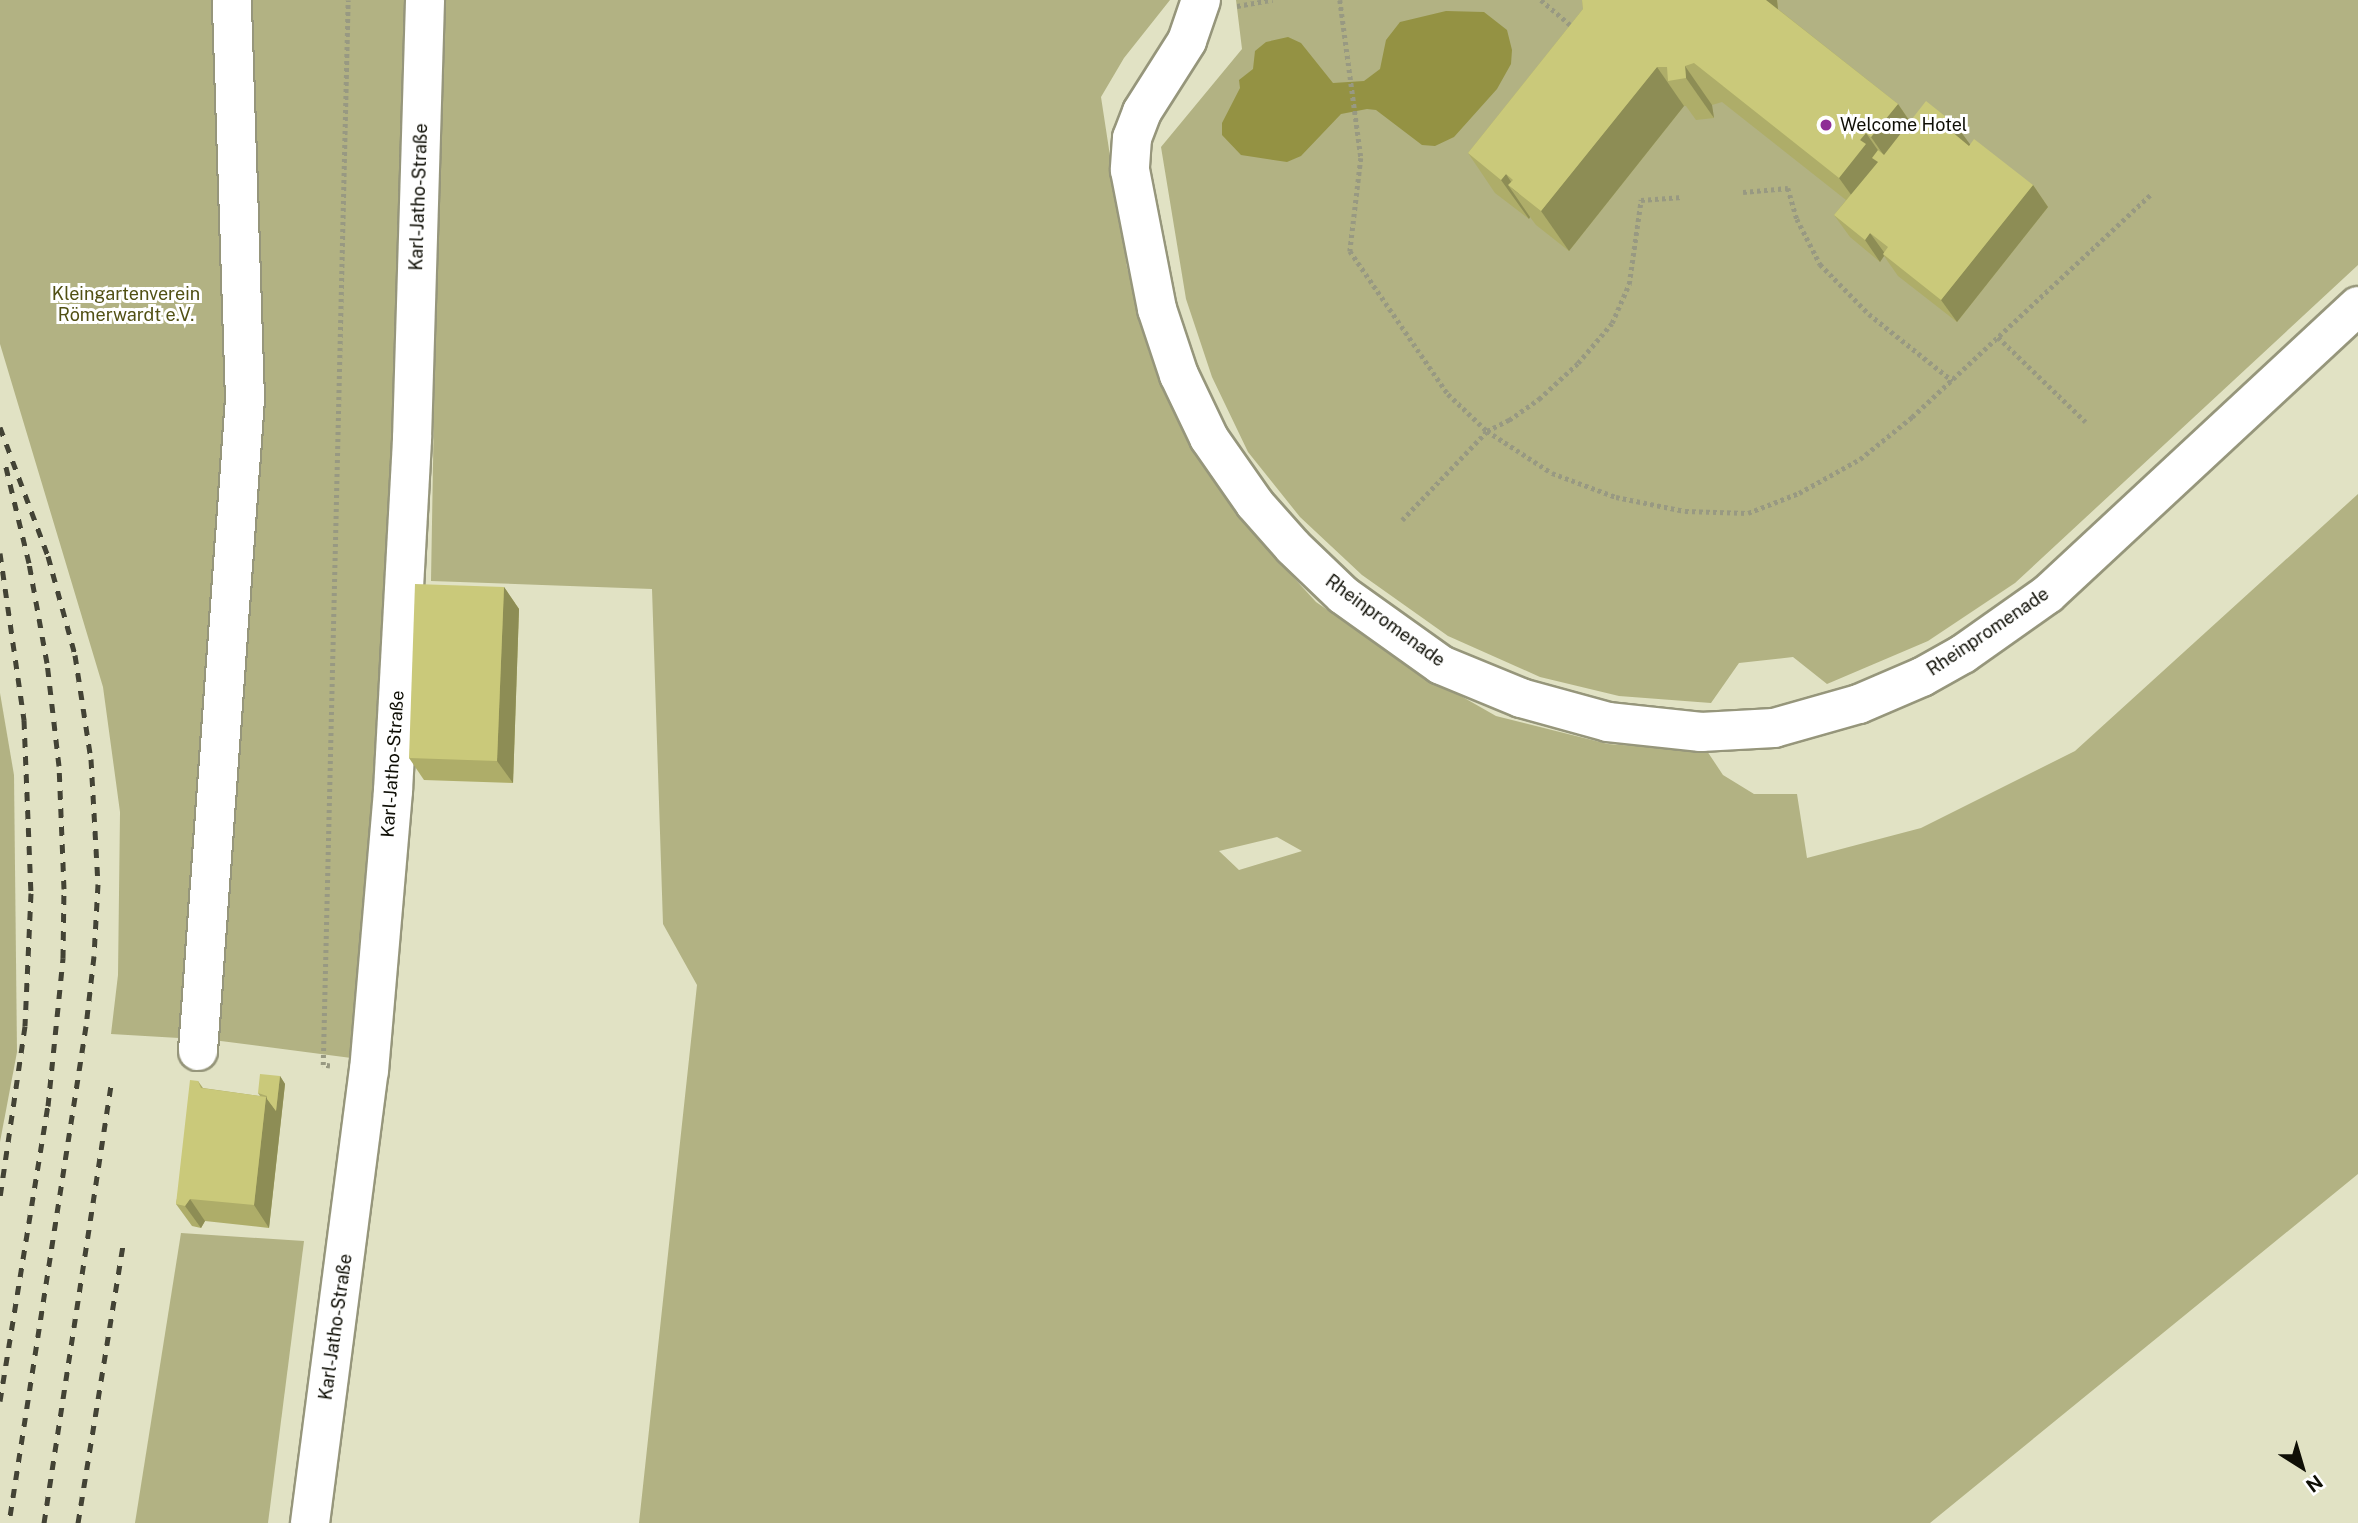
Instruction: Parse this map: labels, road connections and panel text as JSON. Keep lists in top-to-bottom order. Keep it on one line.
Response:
{"streets":{"street":["Karl-Jatho-Straße","Rheinpromenade"]},"parks":["Kleingartenverein Römerwardt e.V."],"places":["Welcome Hotel"],"north":"bottom right"}
